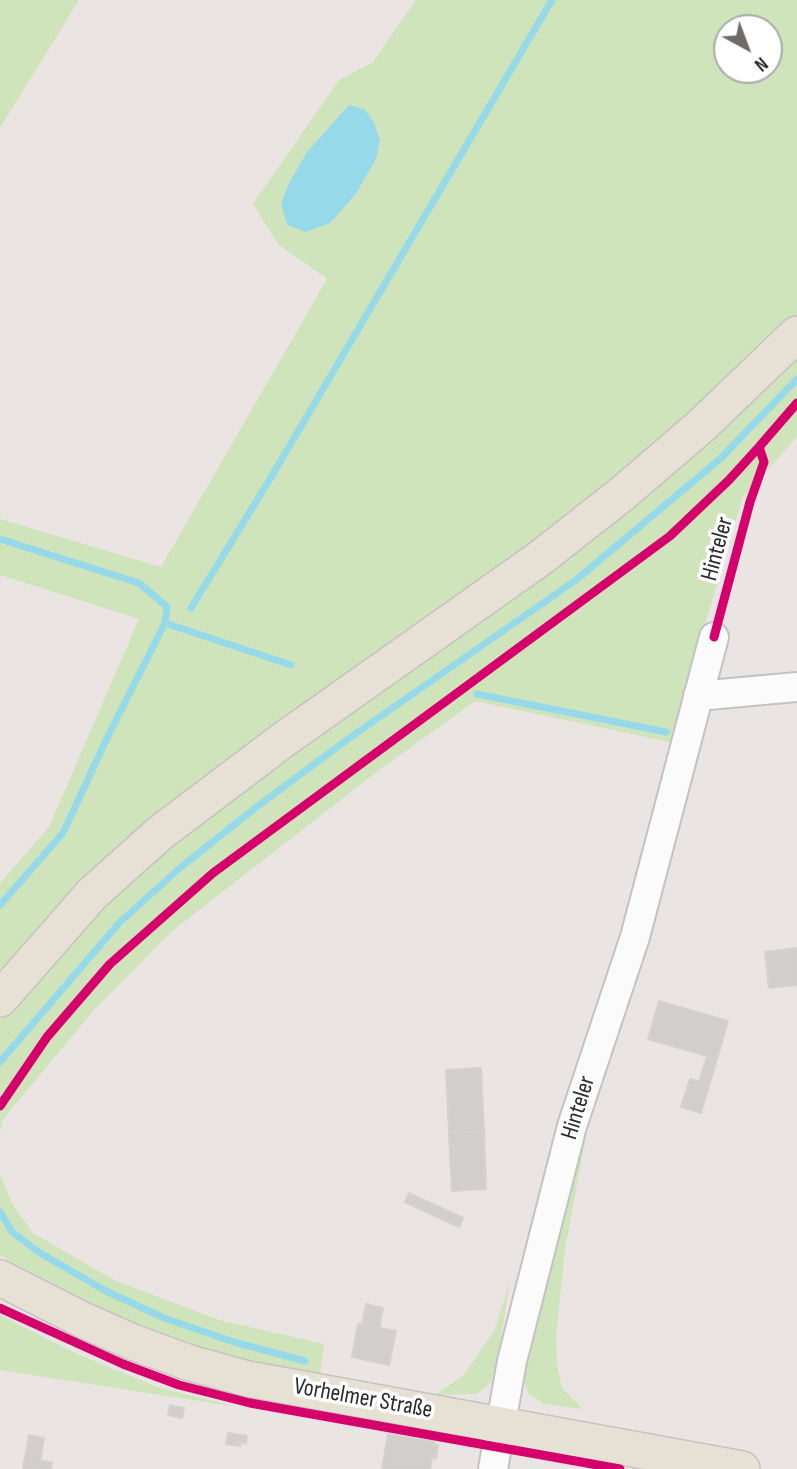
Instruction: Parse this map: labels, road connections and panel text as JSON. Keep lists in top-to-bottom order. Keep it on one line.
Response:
{"streets":{"main road":["Vorhelmer Straße"],"street":["Hinteler"]},"crossings":[["Hinteler","Vorhelmer Straße"]],"north":"bottom right"}
